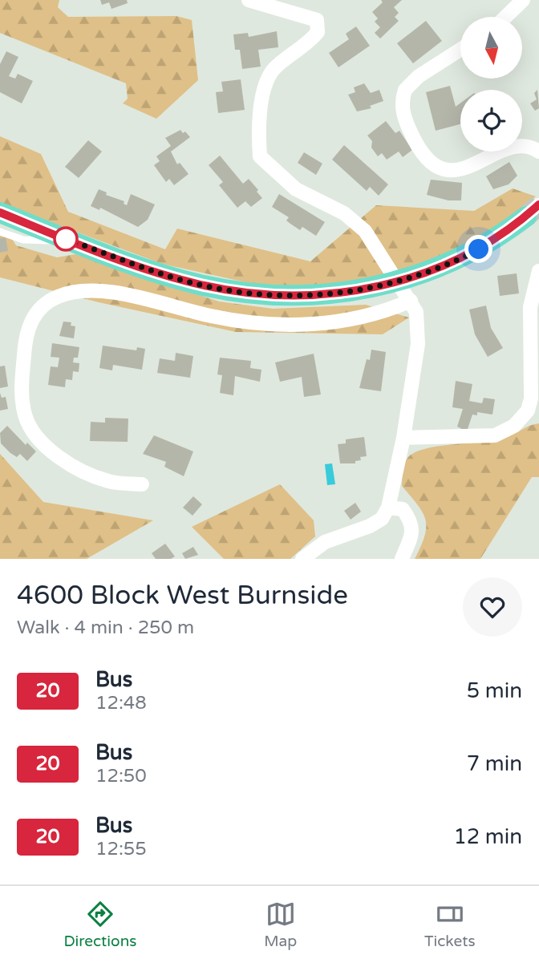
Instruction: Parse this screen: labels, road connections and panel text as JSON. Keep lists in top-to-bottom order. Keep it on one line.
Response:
{"lines":["bus line 20"],"north":"bottom","page":{"heading":["4600 Block West Burnside","Walk · 4 min · 250 m"],"list":[{"mark":"20","name":"Bus","note":"12:48","value":"5 min"},{"mark":"20","name":"Bus","note":"12:50","value":"7 min"},{"mark":"20","name":"Bus","note":"12:55","value":"12 min"}],"tabs":["Directions","Map","Tickets"]}}
